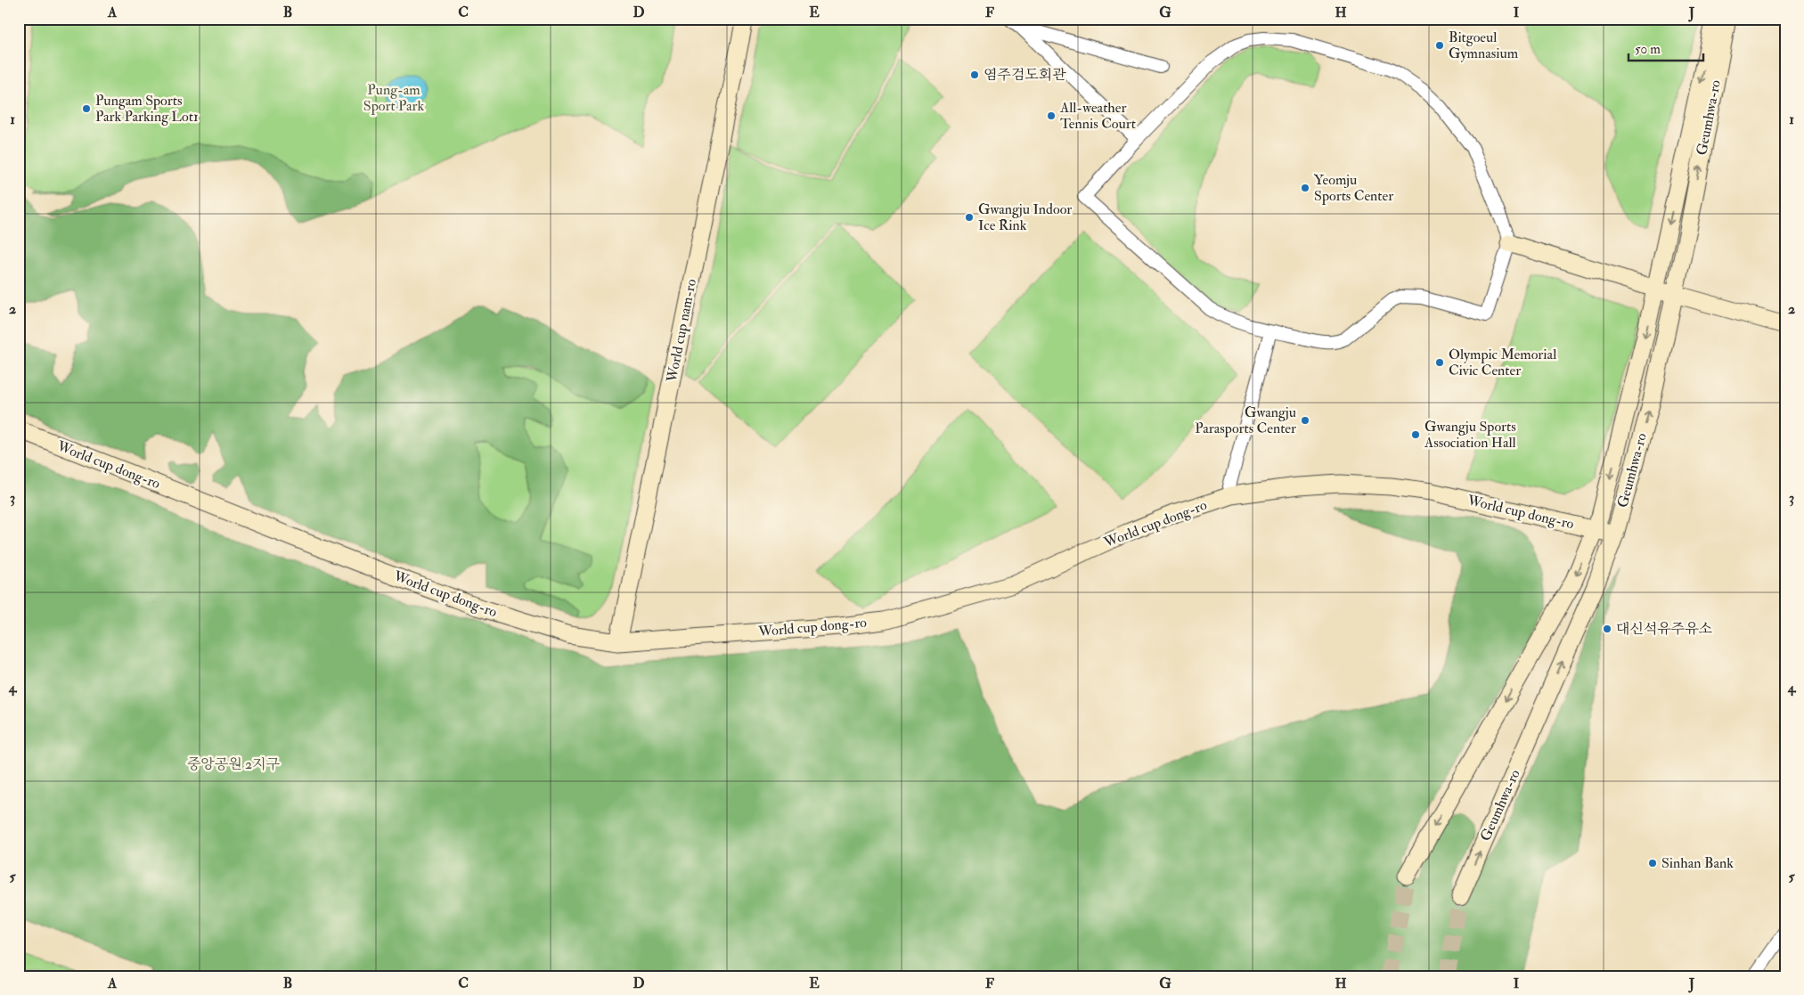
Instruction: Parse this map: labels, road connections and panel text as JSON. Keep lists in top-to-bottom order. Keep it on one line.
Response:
{"streets":{"street":["Geumhwa-ro","World cup nam-ro","World cup dong-ro"]},"crossings":[["Geumhwa-ro","World cup dong-ro"],["World cup nam-ro","World cup dong-ro"]],"parks":["Pung-am Sport Park","중앙공원 2지구"],"places":["Bitgoeul Gymnasium","염주검도회관","Pungam Sports Park Parking Lot1","All-weather Tennis Court","Yeomju Sports Center","Gwangju Indoor Ice Rink","Olympic Memorial Civic Center","Gwangju Parasports Center","Gwangju Sports Association Hall","대신석유주유소","Sinhan Bank"],"scale_bar":"50 m","grid":{"columns":["A","B","C","D","E","F","G","H","I","J"],"rows":["1","2","3","4","5"]}}
